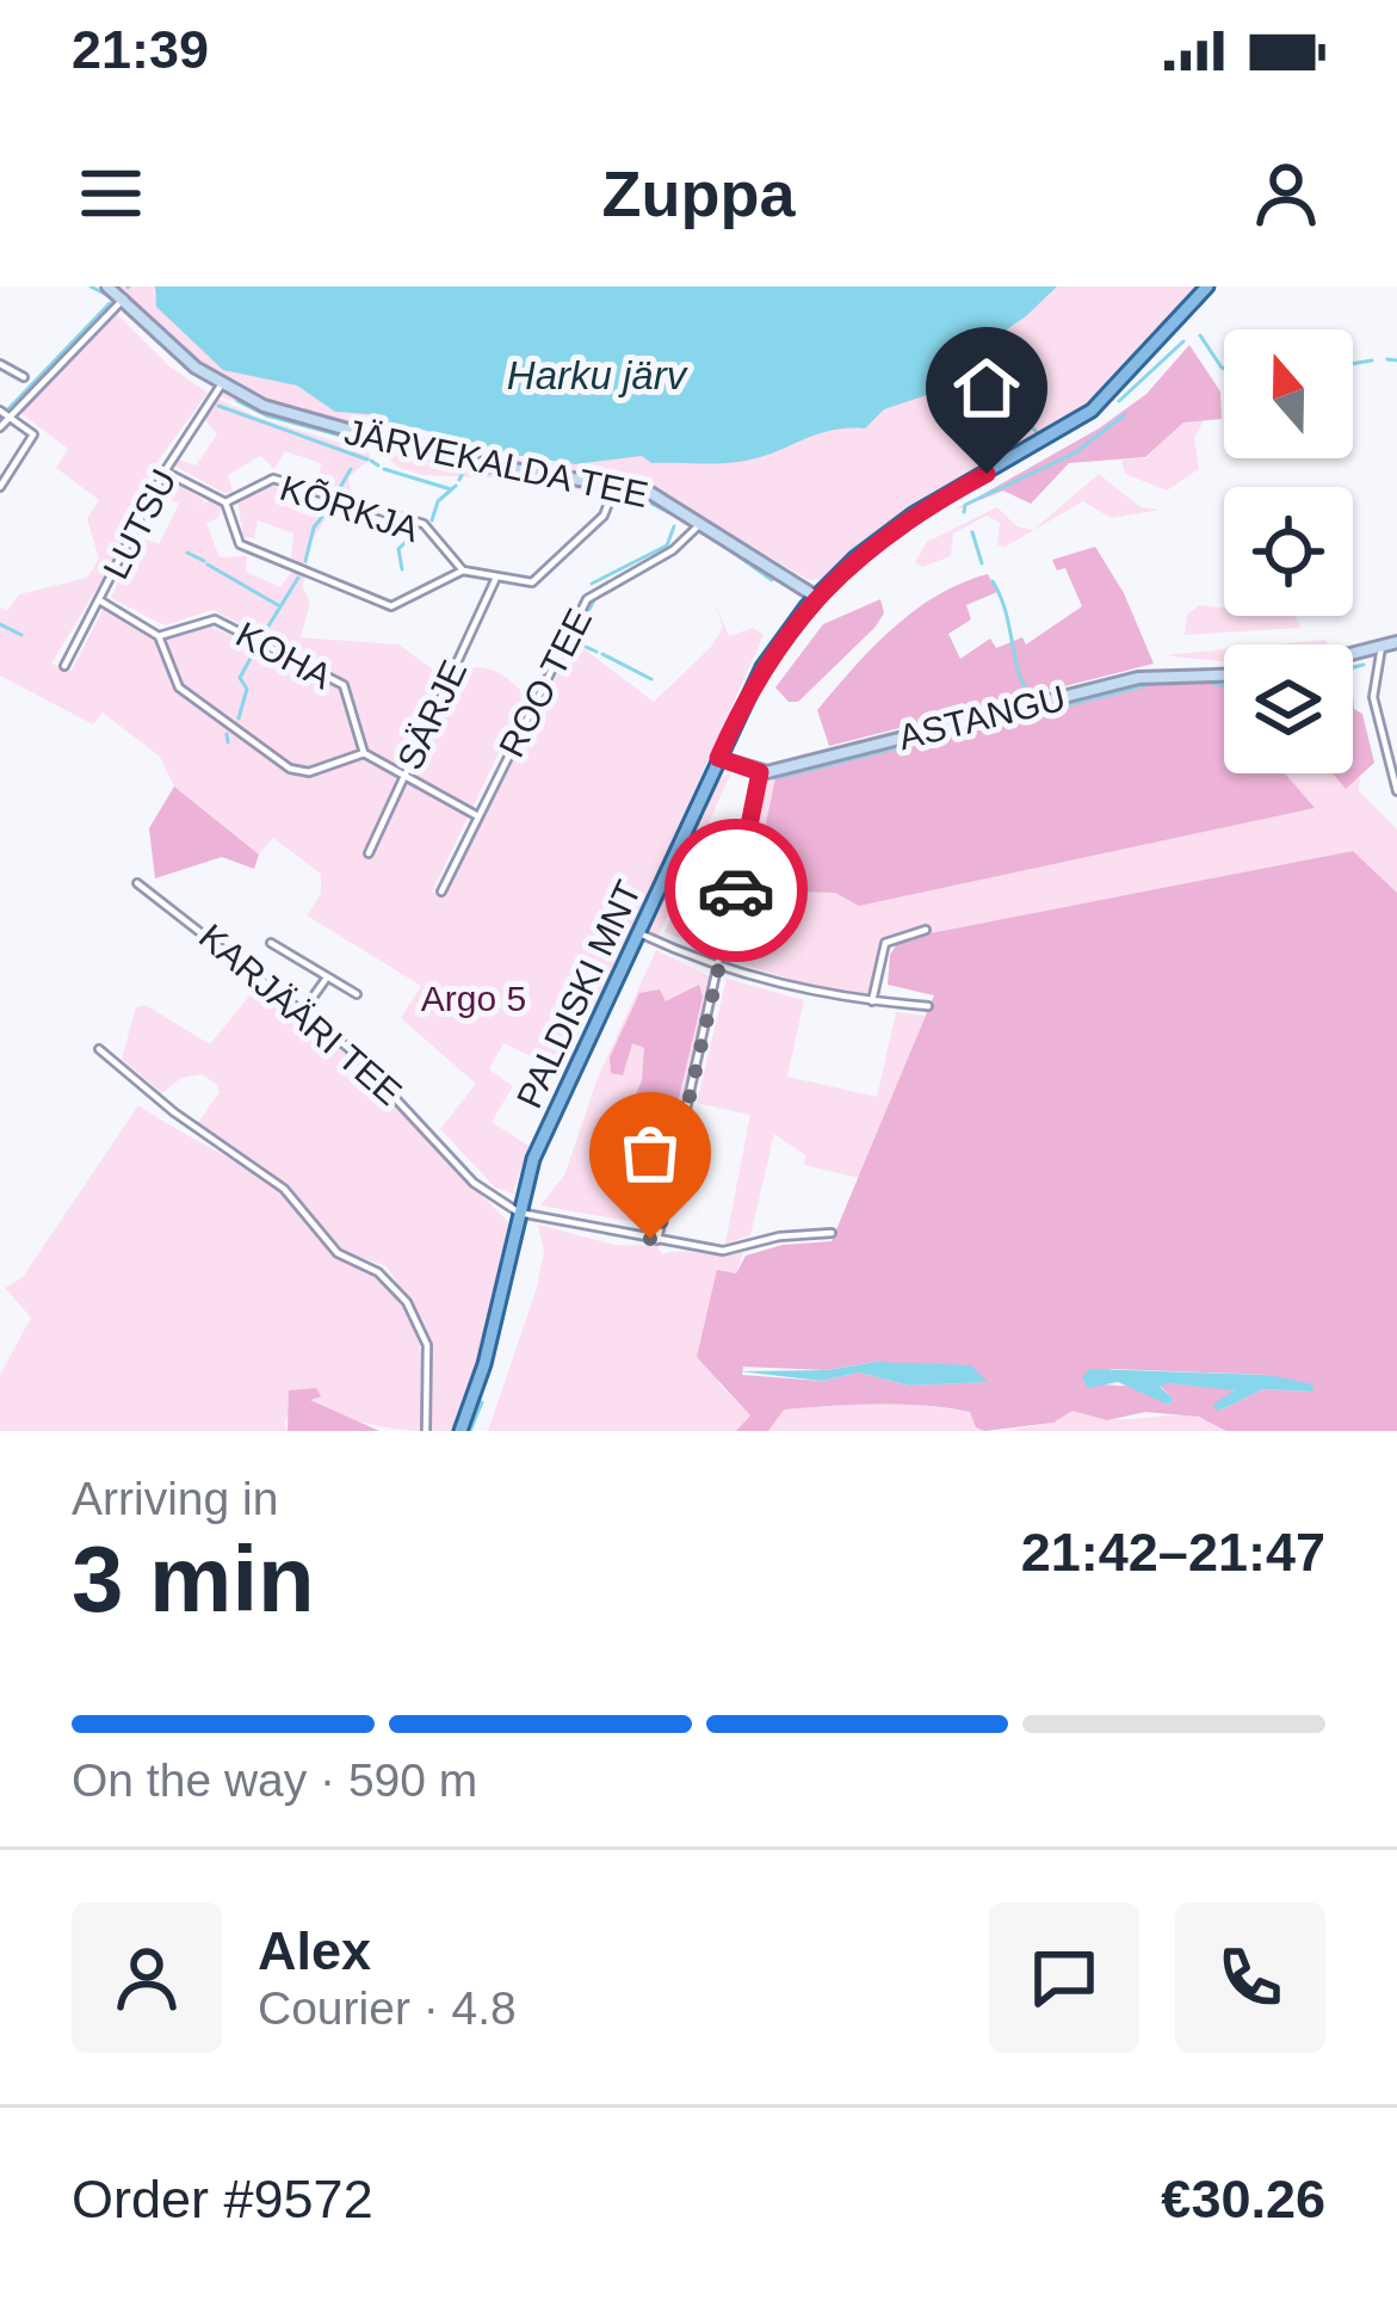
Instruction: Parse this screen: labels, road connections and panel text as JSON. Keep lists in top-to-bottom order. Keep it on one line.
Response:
{"streets":{"main road":["PALDISKI MNT"],"street":["JÄRVEKALDA TEE","KÕRKJA","LUTSU","KOHA","ROO TEE","SÄRJE","ASTANGU","KARJÄÄRI TEE"]},"crossings":[["JÄRVEKALDA TEE","LUTSU"],["JÄRVEKALDA TEE","ROO TEE"],["JÄRVEKALDA TEE","PALDISKI MNT"],["KÕRKJA","LUTSU"],["PALDISKI MNT","KARJÄÄRI TEE"]],"water":["Harku järv"],"parks":["Argo 5"],"north":"top","page":{"status":"21:39","header":"Zuppa","heading":["3 min","Arriving in","21:42–21:47"],"panel":["Alex","Courier · 4.8","Order #9572","€30.26"],"bar":"On the way · 590 m"}}
